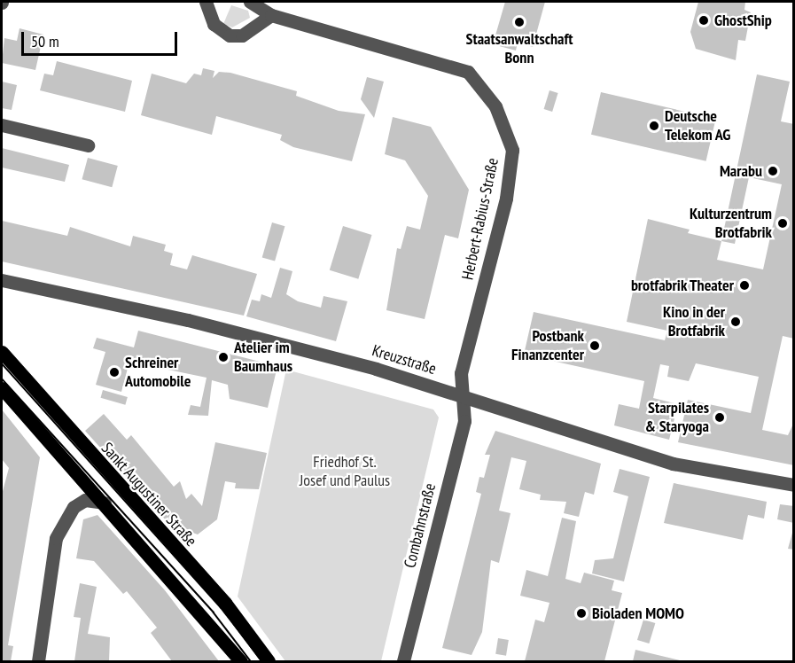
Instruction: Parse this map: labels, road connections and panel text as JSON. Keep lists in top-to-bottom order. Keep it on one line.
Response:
{"streets":{"main road":["Sankt Augustiner Straße"],"street":["Herbert-Rabius-Straße","Kreuzstraße","Combahnstraße"]},"crossings":[["Herbert-Rabius-Straße","Kreuzstraße"],["Herbert-Rabius-Straße","Combahnstraße"],["Kreuzstraße","Combahnstraße"]],"parks":["Friedhof St. Josef und Paulus"],"places":["GhostShip","Staatsanwaltschaft Bonn","Deutsche Telekom AG","Marabu","Kulturzentrum Brotfabrik","brotfabrik Theater","Kino in der Brotfabrik","Postbank Finanzcenter","Atelier im Baumhaus","Schreiner Automobile","Starpilates & Staryoga","Bioladen MOMO"],"scale_bar":"50 m"}
